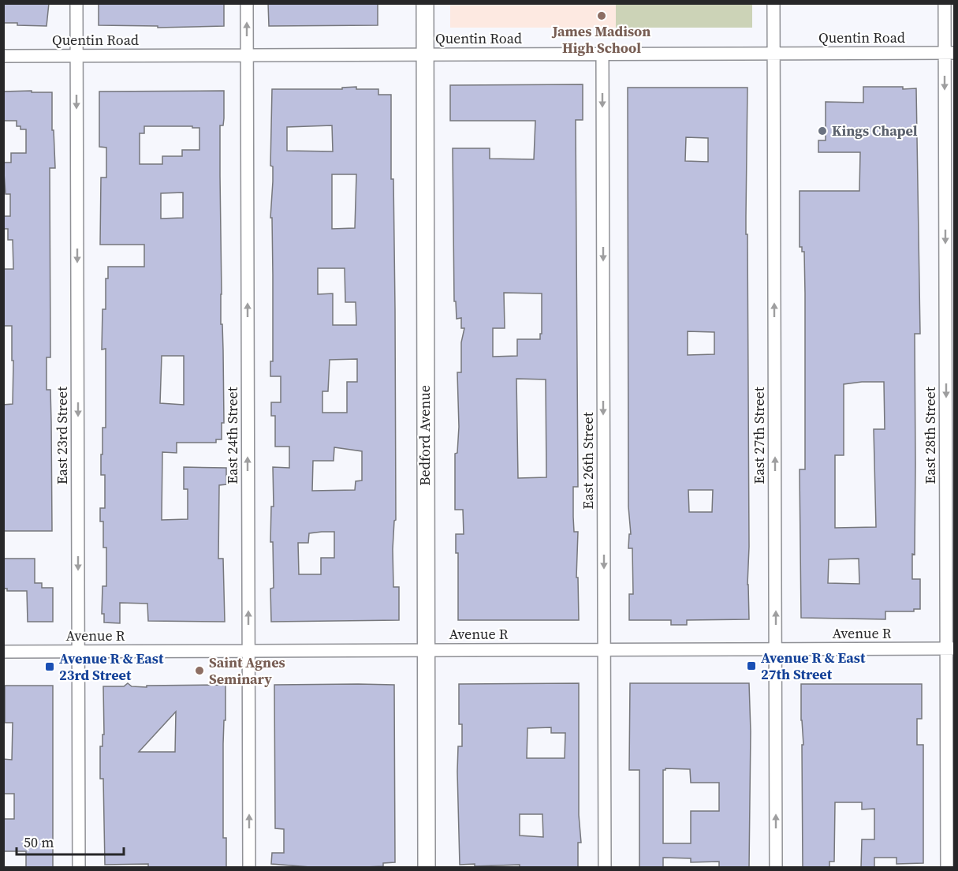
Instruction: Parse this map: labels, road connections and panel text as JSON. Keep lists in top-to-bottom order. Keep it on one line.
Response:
{"streets":{"main road":["Bedford Avenue"],"street":["Quentin Road","East 23rd Street","East 24th Street","East 27th Street","East 28th Street","East 26th Street","Avenue R"]},"crossings":[["Quentin Road","East 23rd Street"],["Quentin Road","East 24th Street"],["Quentin Road","Bedford Avenue"],["Quentin Road","East 27th Street"],["Quentin Road","East 28th Street"],["Quentin Road","East 26th Street"],["East 23rd Street","Avenue R"],["East 24th Street","Avenue R"],["Bedford Avenue","Avenue R"],["East 27th Street","Avenue R"],["East 28th Street","Avenue R"],["East 26th Street","Avenue R"]],"one_way":["East 23rd Street","East 24th Street","East 27th Street","East 28th Street","East 26th Street"],"places":{"other":["James Madison High School","Kings Chapel","Saint Agnes Seminary"],"transit":["Avenue R & East 27th Street","Avenue R & East 23rd Street"]},"scale_bar":"50 m"}
